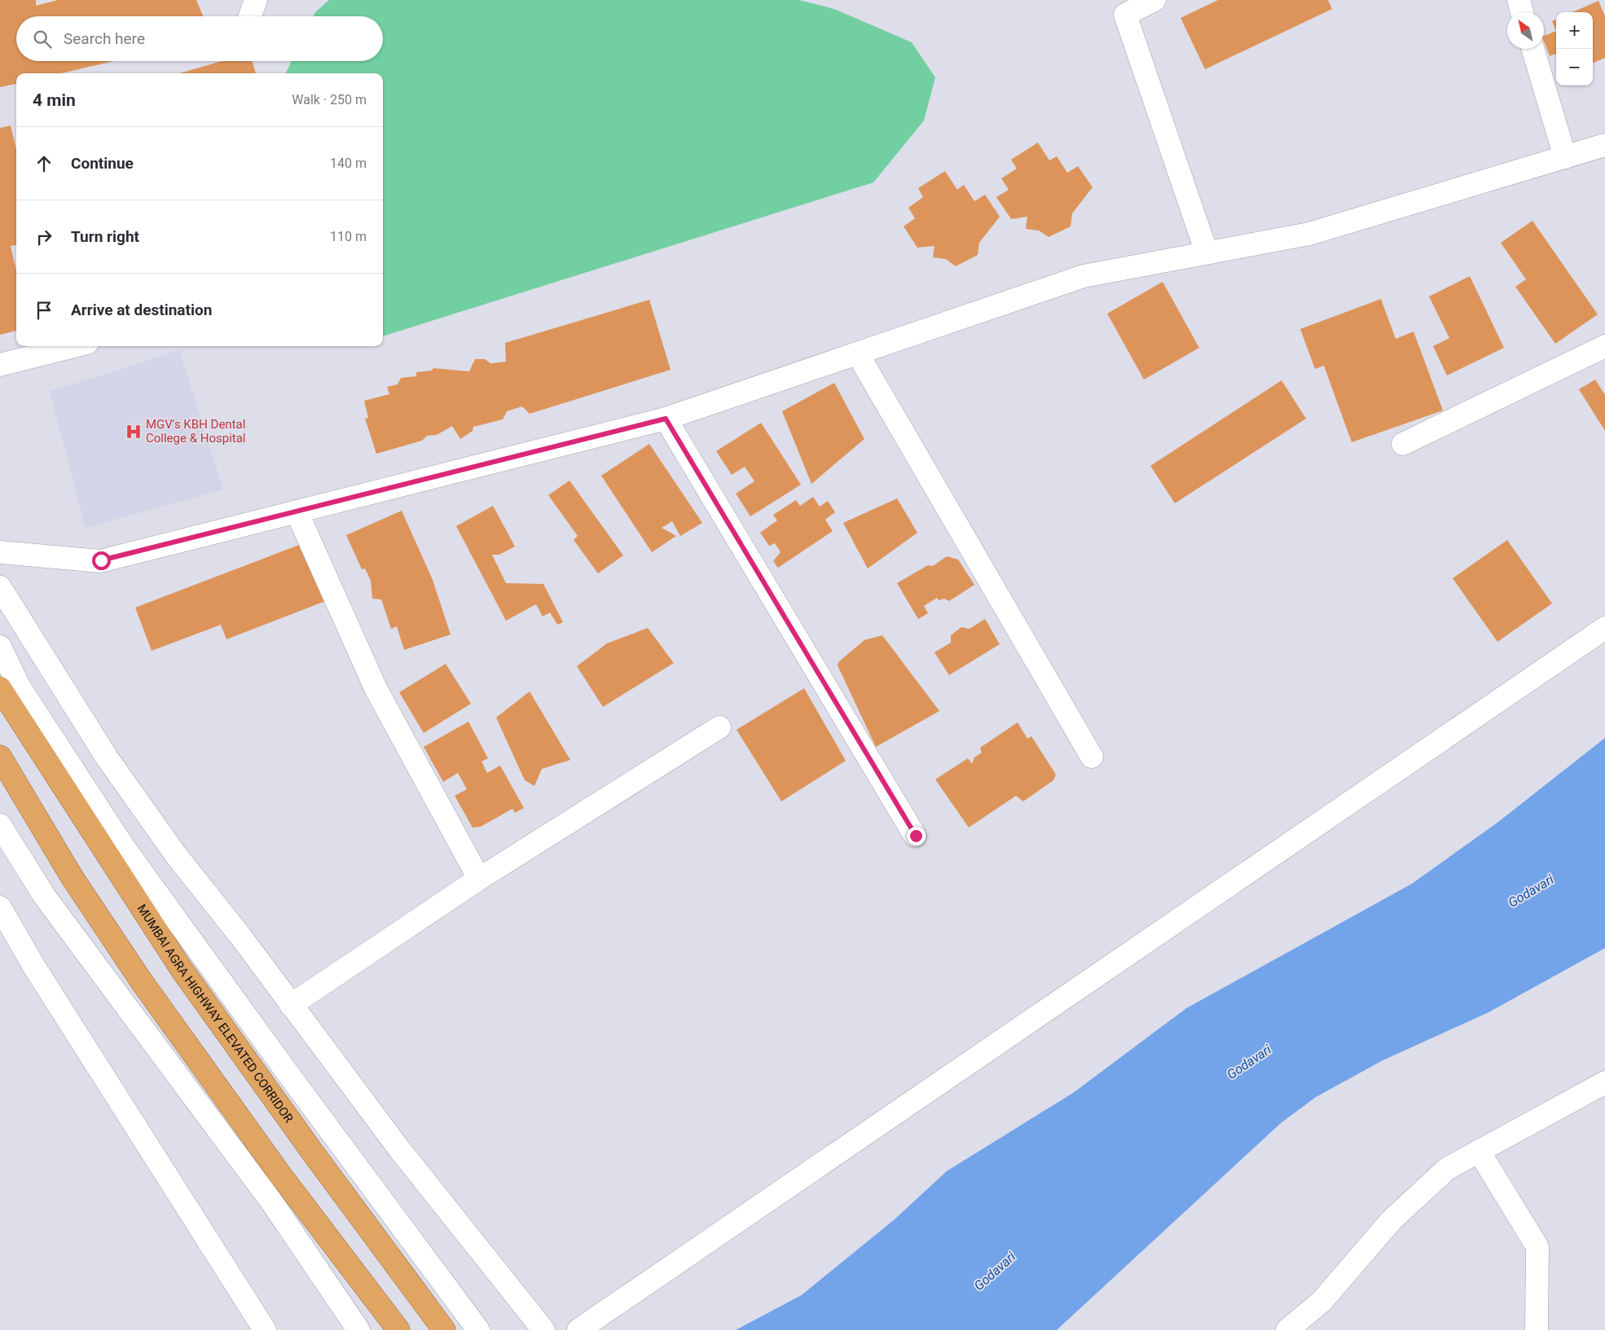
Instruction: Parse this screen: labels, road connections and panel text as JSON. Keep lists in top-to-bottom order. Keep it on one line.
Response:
{"streets":{"highway":["MUMBAI AGRA HIGHWAY ELEVATED CORRIDOR"]},"water":["Godavari"],"places":{"hospital":["MGV's KBH Dental College & Hospital"]},"north":"top left","page":{"map_buttons":["+","−"],"search":"Search here","heading":["4 min","Walk · 250 m"],"list":[["Continue","140 m"],["Turn right","110 m"],"Arrive at destination"]}}
